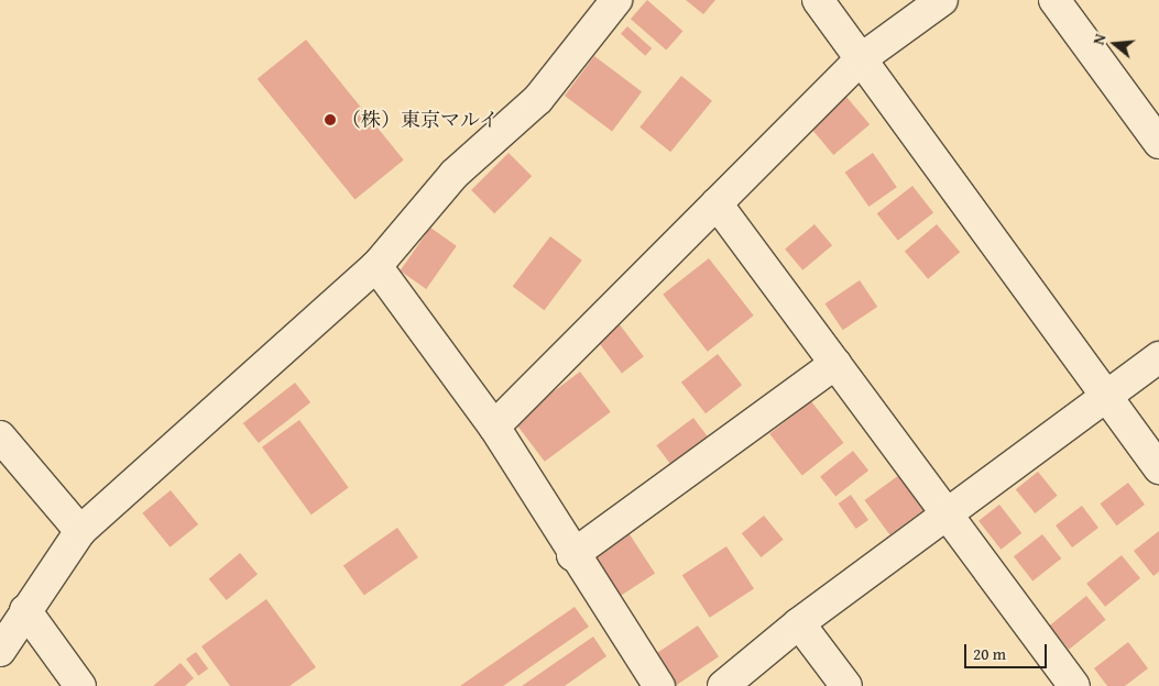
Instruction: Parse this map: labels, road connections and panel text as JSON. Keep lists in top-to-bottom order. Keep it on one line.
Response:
{"places":["（株）東京マルイ"],"scale_bar":"20 m","north":"left"}
